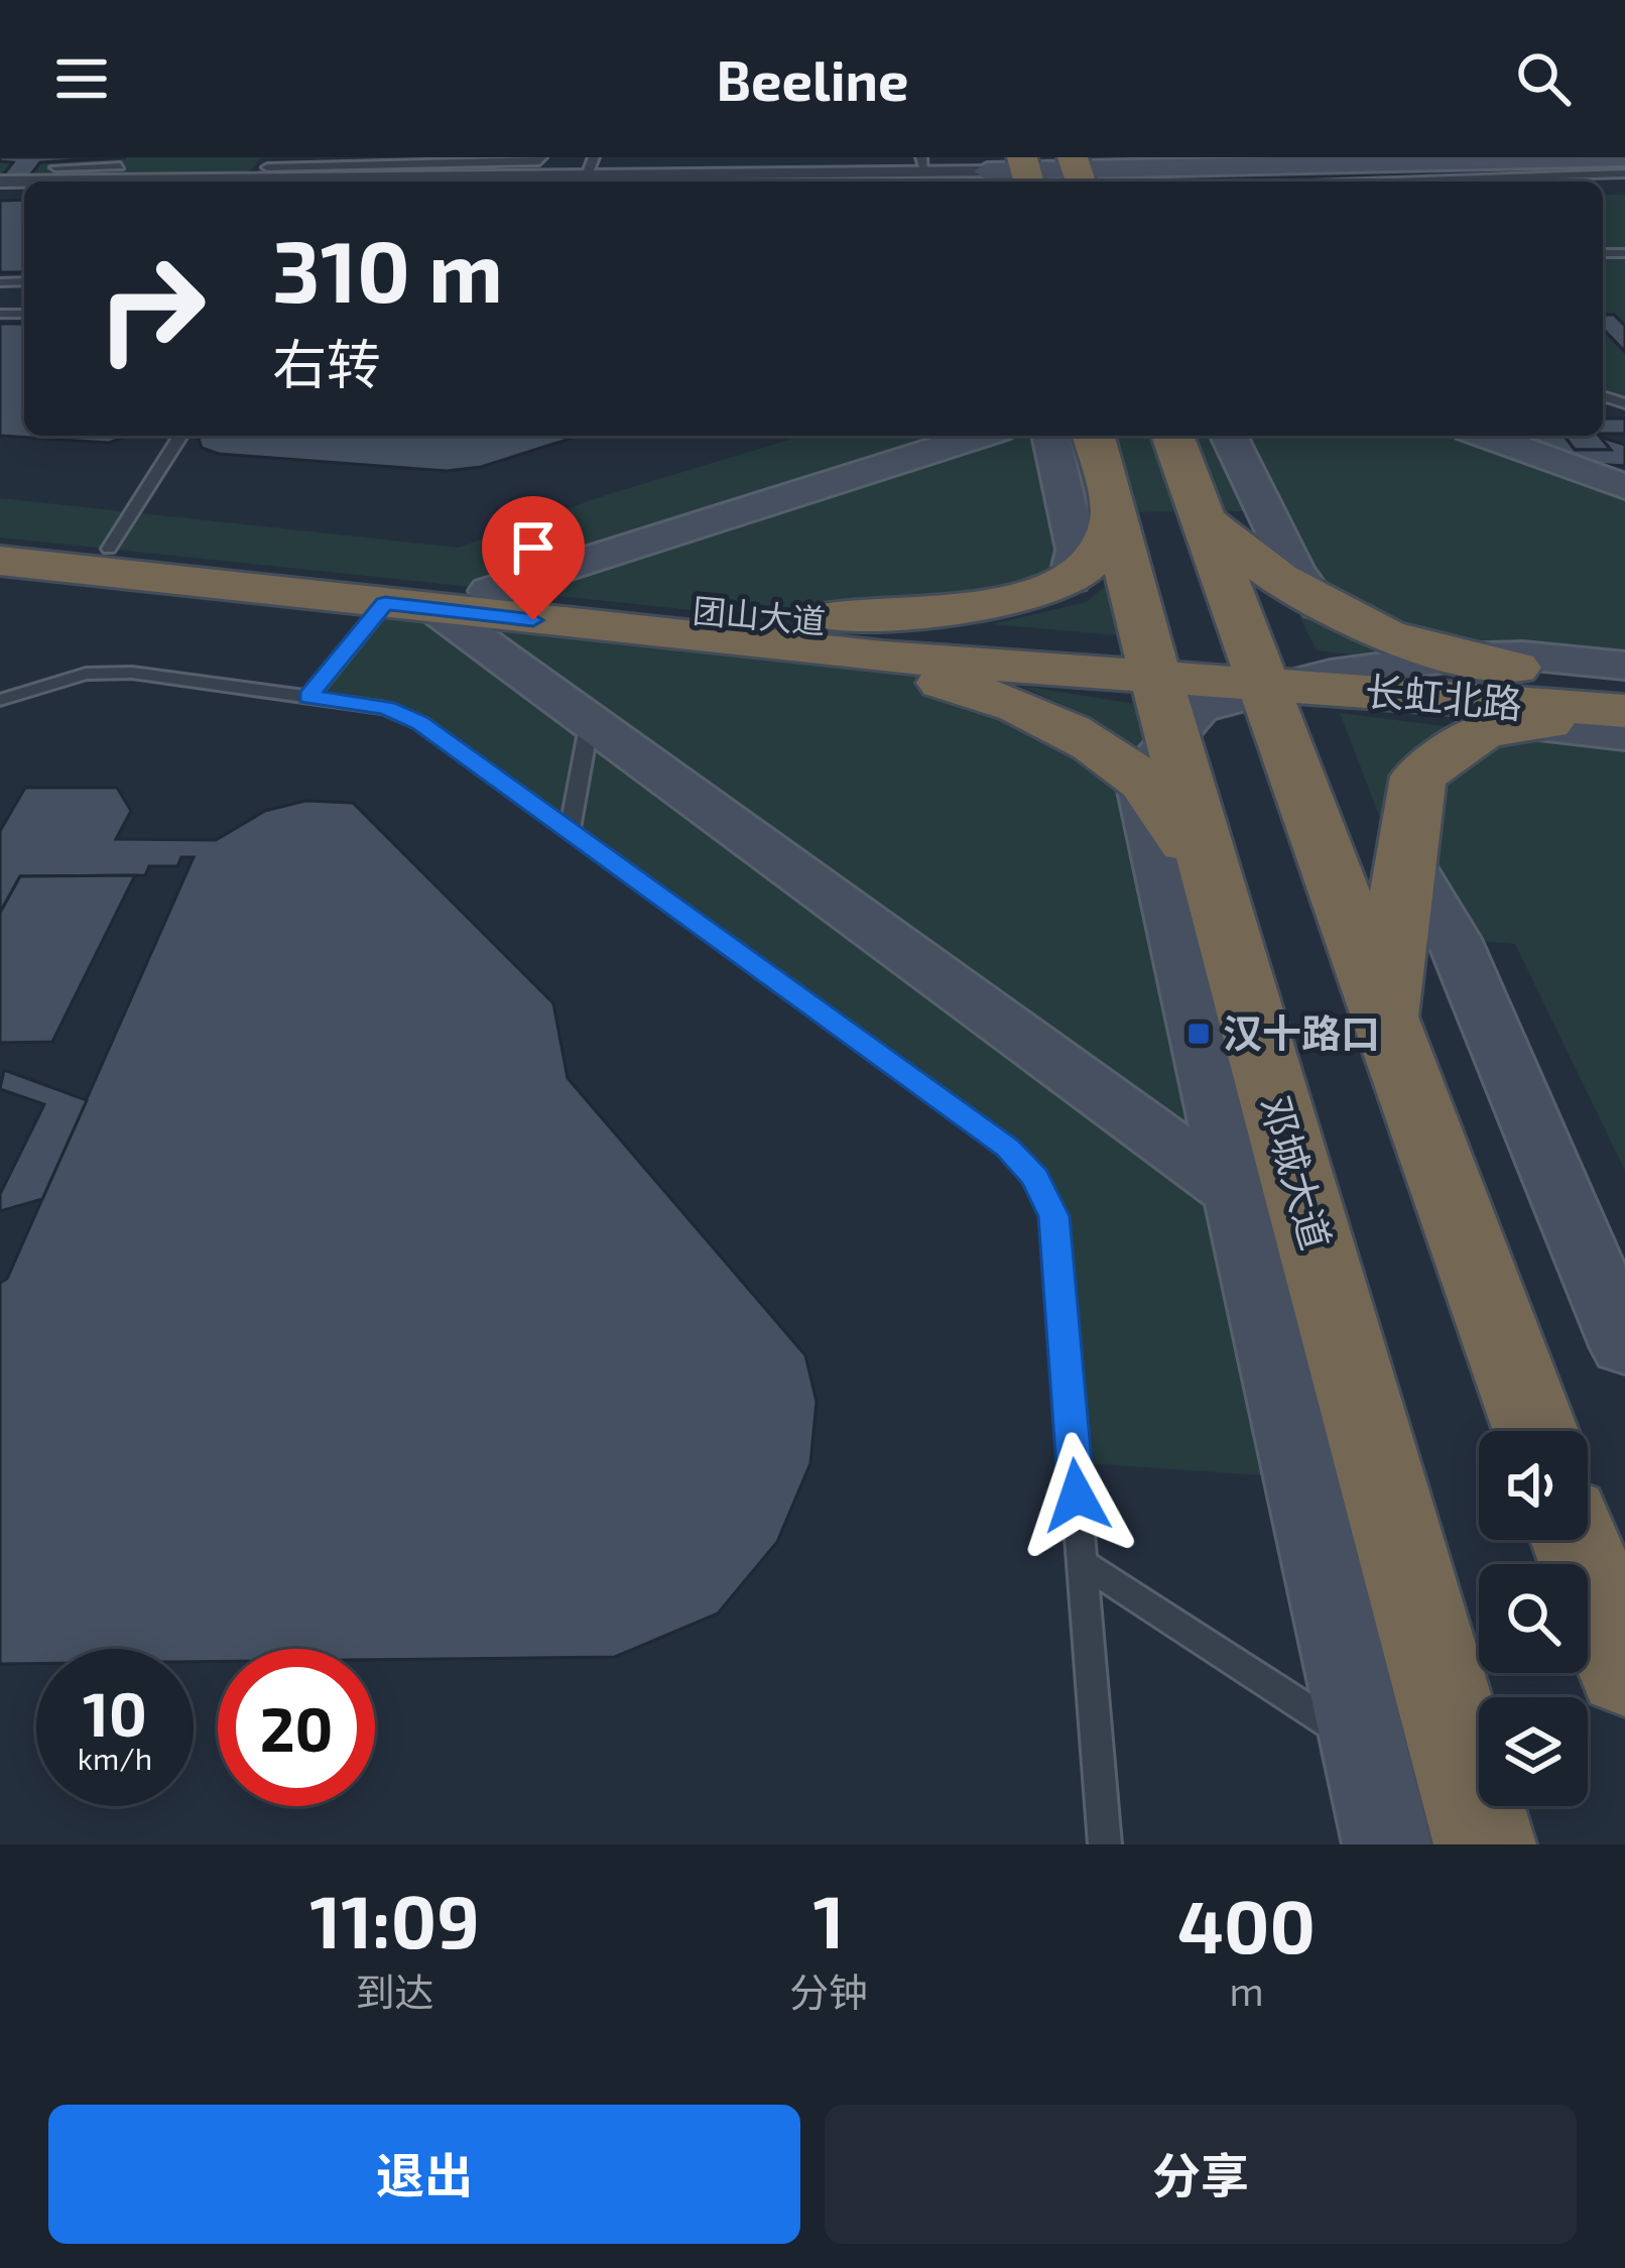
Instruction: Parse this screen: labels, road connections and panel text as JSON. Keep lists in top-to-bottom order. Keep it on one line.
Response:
{"streets":{"highway":["团山大道","长虹北路","邓城大道"]},"crossings":[["团山大道","长虹北路"],["团山大道","邓城大道"]],"places":{"transit":["汉十路口"]},"page":{"header":"Beeline","turn":["310 m","右转"],"speed":"10 km/h","limit":"20","eta":["11:09","到达","1","分钟","400","m"],"buttons":["退出","分享"]}}
